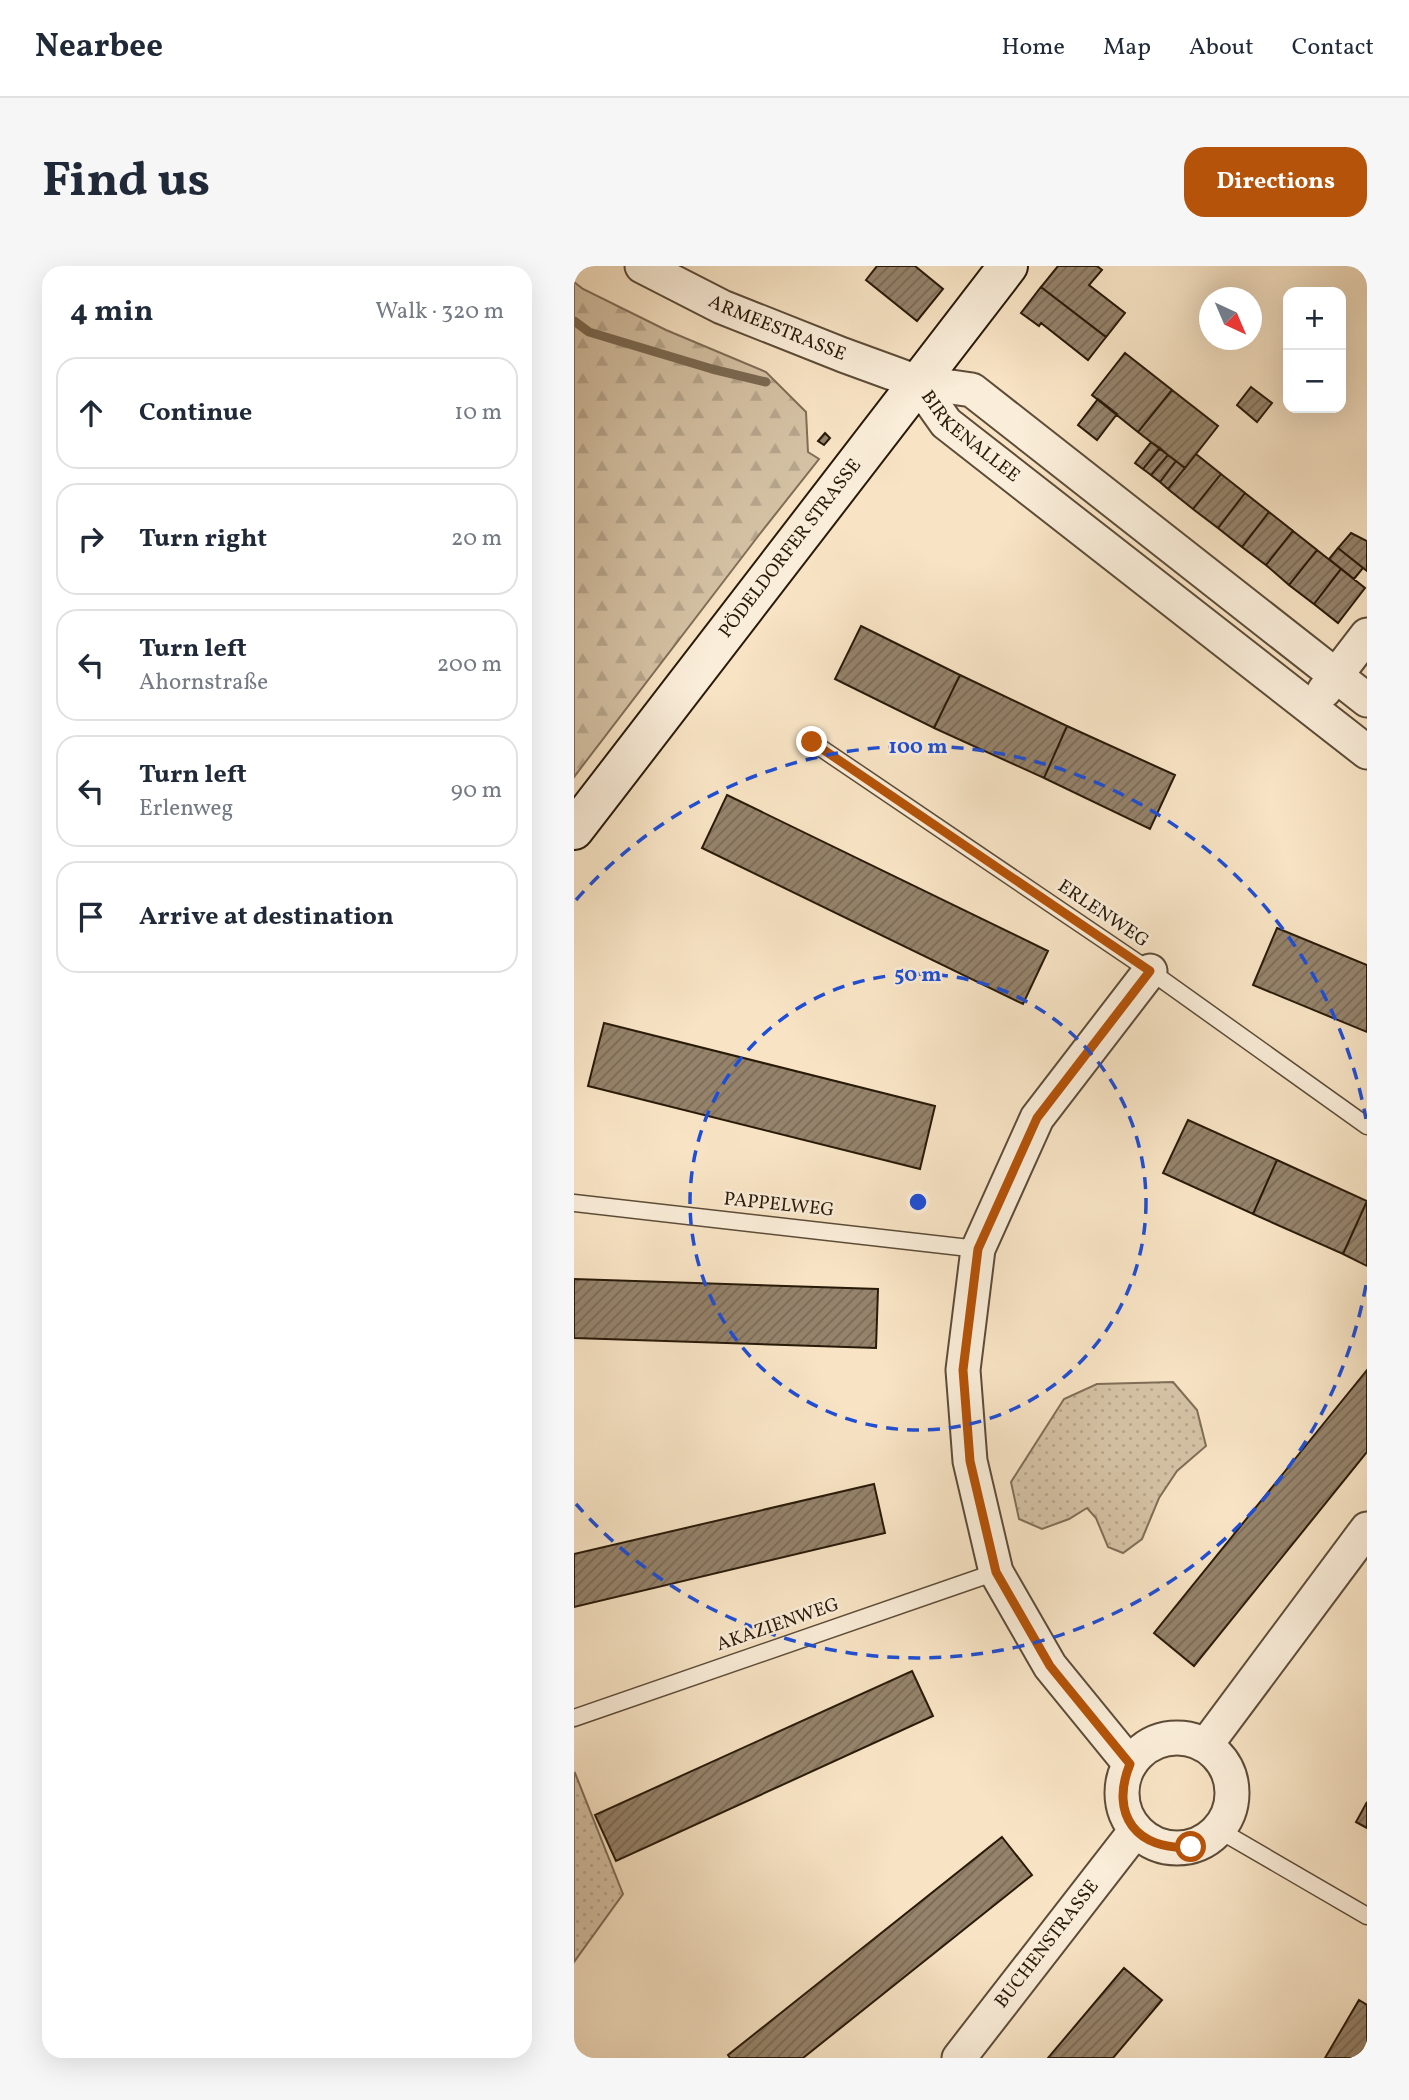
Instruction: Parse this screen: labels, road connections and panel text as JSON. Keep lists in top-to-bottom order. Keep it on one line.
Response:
{"streets":{"main road":["PÖDELDORFER STRASSE"],"street":["ARMEESTRASSE","BIRKENALLEE","BUCHENSTRASSE"],"lane":["ERLENWEG","PAPPELWEG","AKAZIENWEG"]},"crossings":[["ARMEESTRASSE","BIRKENALLEE"],["ARMEESTRASSE","PÖDELDORFER STRASSE"],["BIRKENALLEE","PÖDELDORFER STRASSE"]],"north":"bottom right","page":{"header":"Nearbee","nav":["Home","Map","About","Contact"],"buttons":"Directions","title":"Find us","heading":["4 min","Walk · 320 m"],"map_buttons":["+","−"],"list":[["Continue","10 m"],["Turn right","20 m"],["Turn left","Ahornstraße","200 m"],["Turn left","Erlenweg","90 m"],"Arrive at destination"]},"rings":["100 m","50 m"]}
